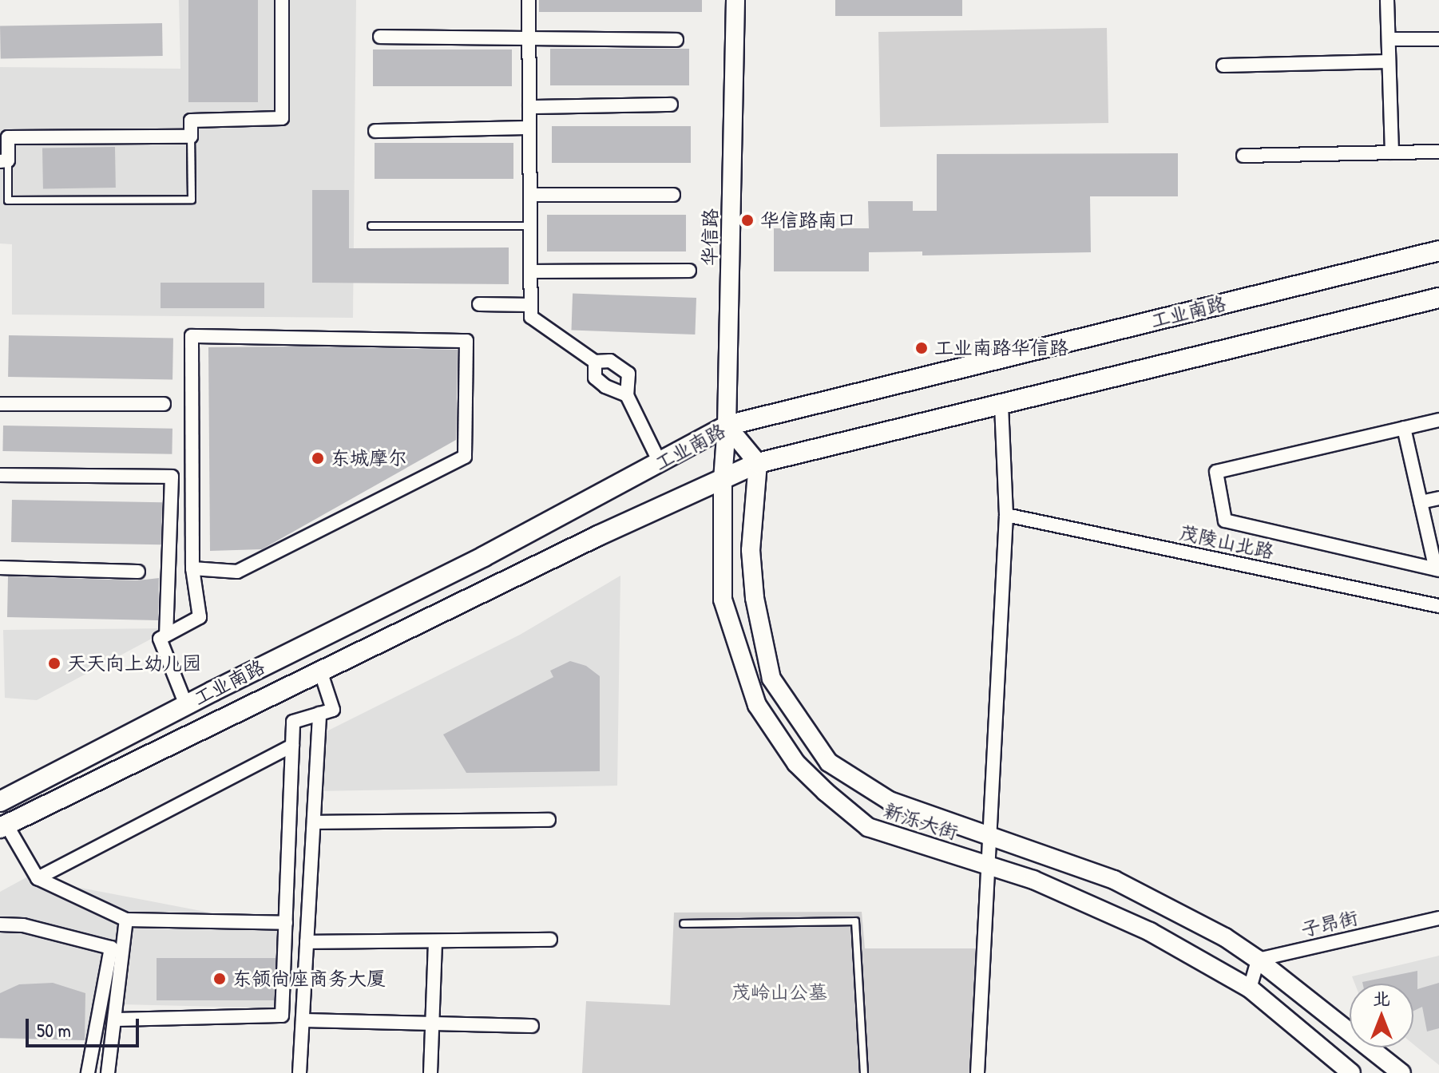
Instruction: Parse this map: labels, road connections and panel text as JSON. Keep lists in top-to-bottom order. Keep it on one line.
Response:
{"streets":{"main road":["华信路","工业南路","新泺大街"],"street":["茂陵山北路","子昂街"]},"crossings":[["华信路","工业南路"],["华信路","新泺大街"],["工业南路","新泺大街"],["新泺大街","子昂街"]],"parks":["茂岭山公墓"],"places":["华信路南口","工业南路华信路","东城摩尔","天天向上幼儿园","东领尚座商务大厦"],"scale_bar":"50 m","north":"top"}
